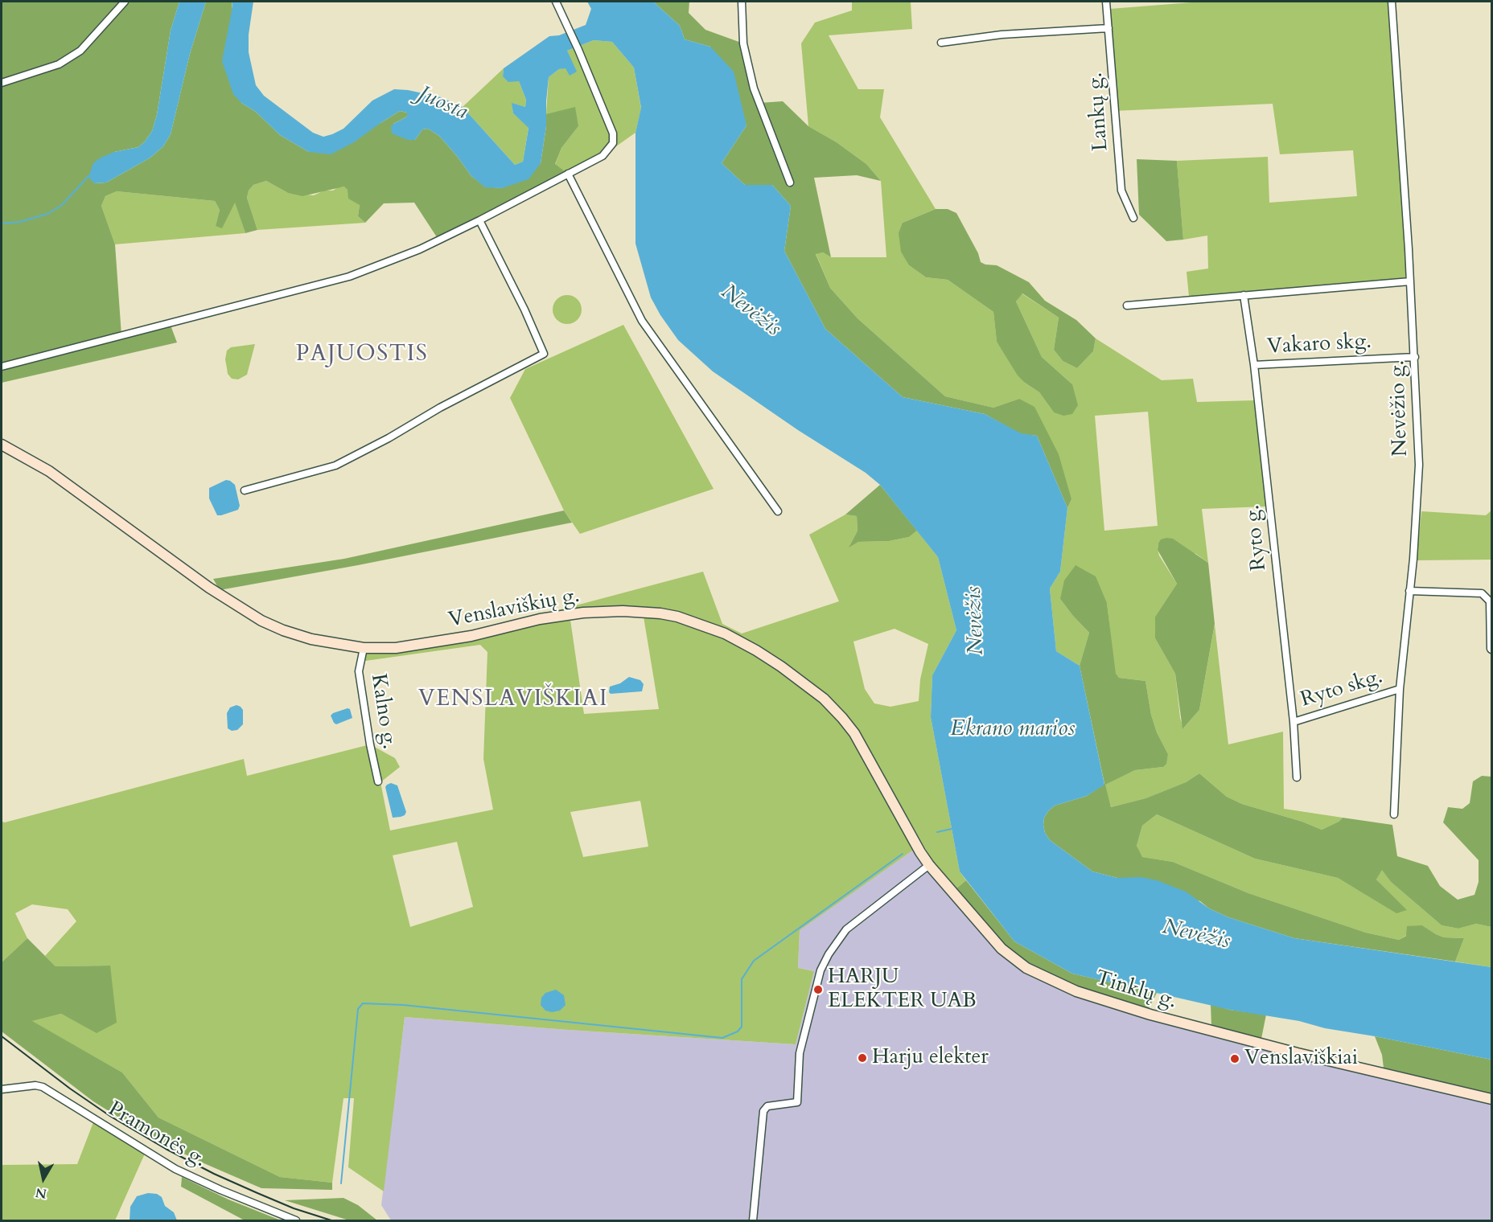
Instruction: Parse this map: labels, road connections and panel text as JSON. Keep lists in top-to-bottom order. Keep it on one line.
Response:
{"streets":{"main road":["Venslaviškių g.","Tinklų g."],"street":["Lankų g.","Vakaro skg.","Nevėžio g.","Ryto g.","Ryto skg.","Kalno g.","Pramonės g."]},"crossings":[["Vakaro skg.","Nevėžio g."],["Vakaro skg.","Ryto g."],["Nevėžio g.","Ryto skg."],["Ryto g.","Ryto skg."],["Venslaviškių g.","Kalno g."],["Venslaviškių g.","Tinklų g."]],"districts":["PAJUOSTIS","VENSLAVIŠKIAI"],"water":["Juosta","Nevėžis","Ekrano marios"],"places":["HARJU ELEKTER UAB","Harju elekter","Venslaviškiai"],"north":"bottom"}
